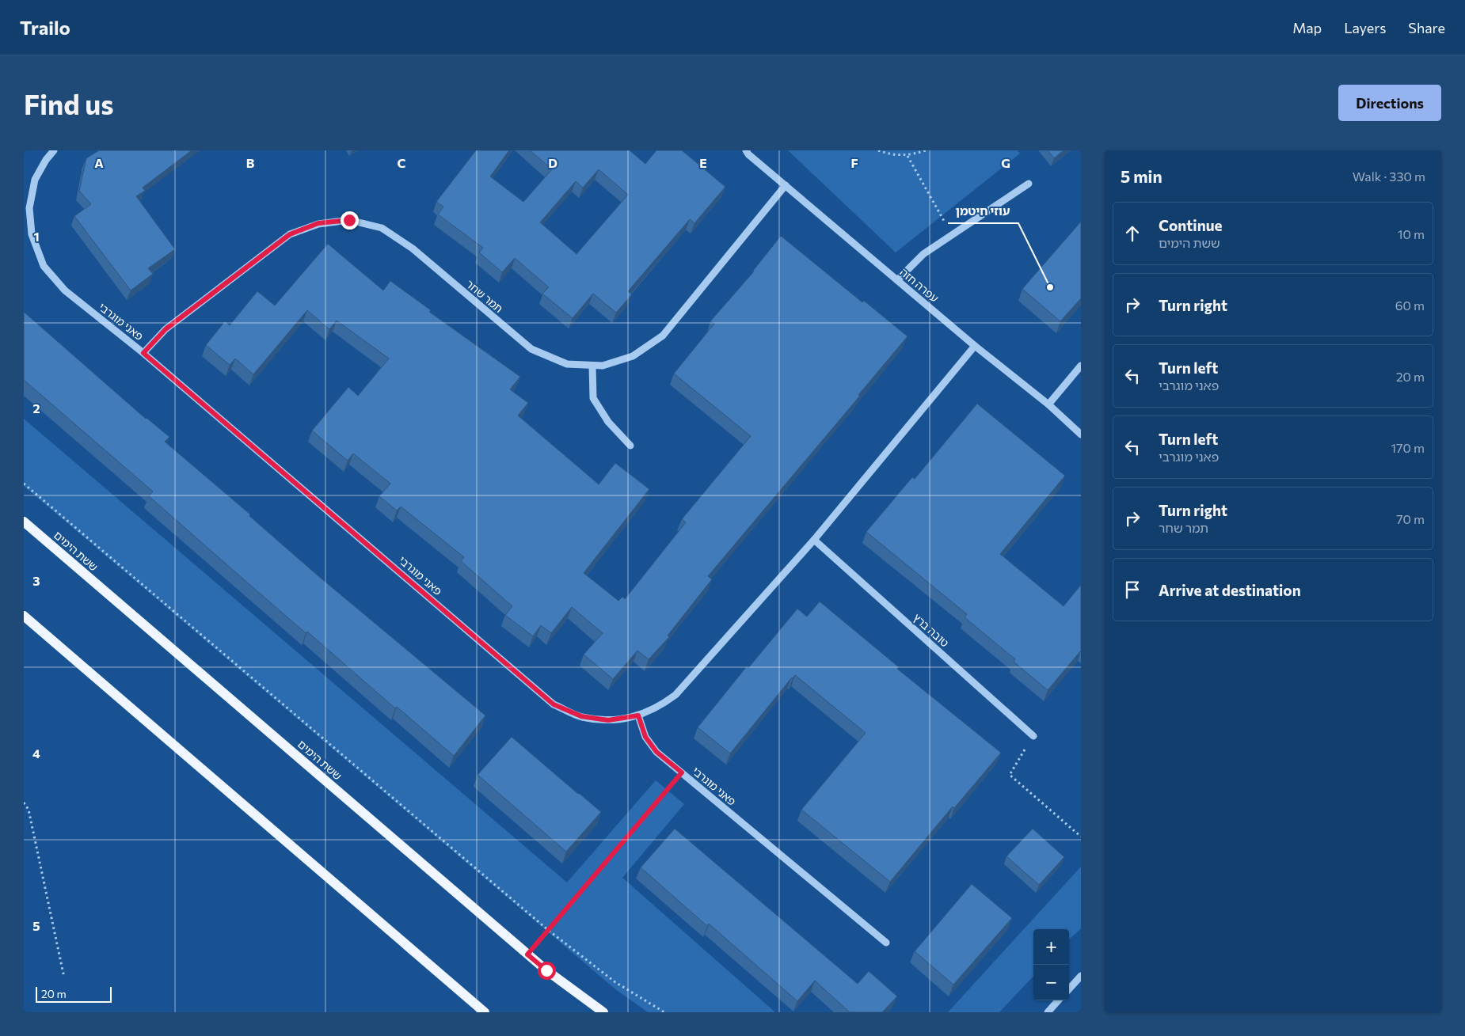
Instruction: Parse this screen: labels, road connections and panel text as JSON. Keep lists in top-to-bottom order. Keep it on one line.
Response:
{"streets":{"main road":["ששת הימים"],"street":["עפרה חזה","תמר שחר","פאני מוגרבי","טובה ברץ"]},"crossings":[["עפרה חזה","תמר שחר"],["תמר שחר","פאני מוגרבי"]],"places":["עוזי חיטמן"],"scale_bar":"20 m","page":{"header":"Trailo","nav":["Map","Layers","Share"],"buttons":"Directions","title":"Find us","heading":["5 min","Walk · 330 m"],"list":[["Continue","ששת הימים","10 m"],["Turn right","60 m"],["Turn left","פאני מוגרבי","20 m"],["Turn left","פאני מוגרבי","170 m"],["Turn right","תמר שחר","70 m"],"Arrive at destination"],"map_buttons":["+","−"],"scale":"20 m"},"grid":{"columns":["A","B","C","D","E","F","G"],"rows":["1","2","3","4","5"]}}
